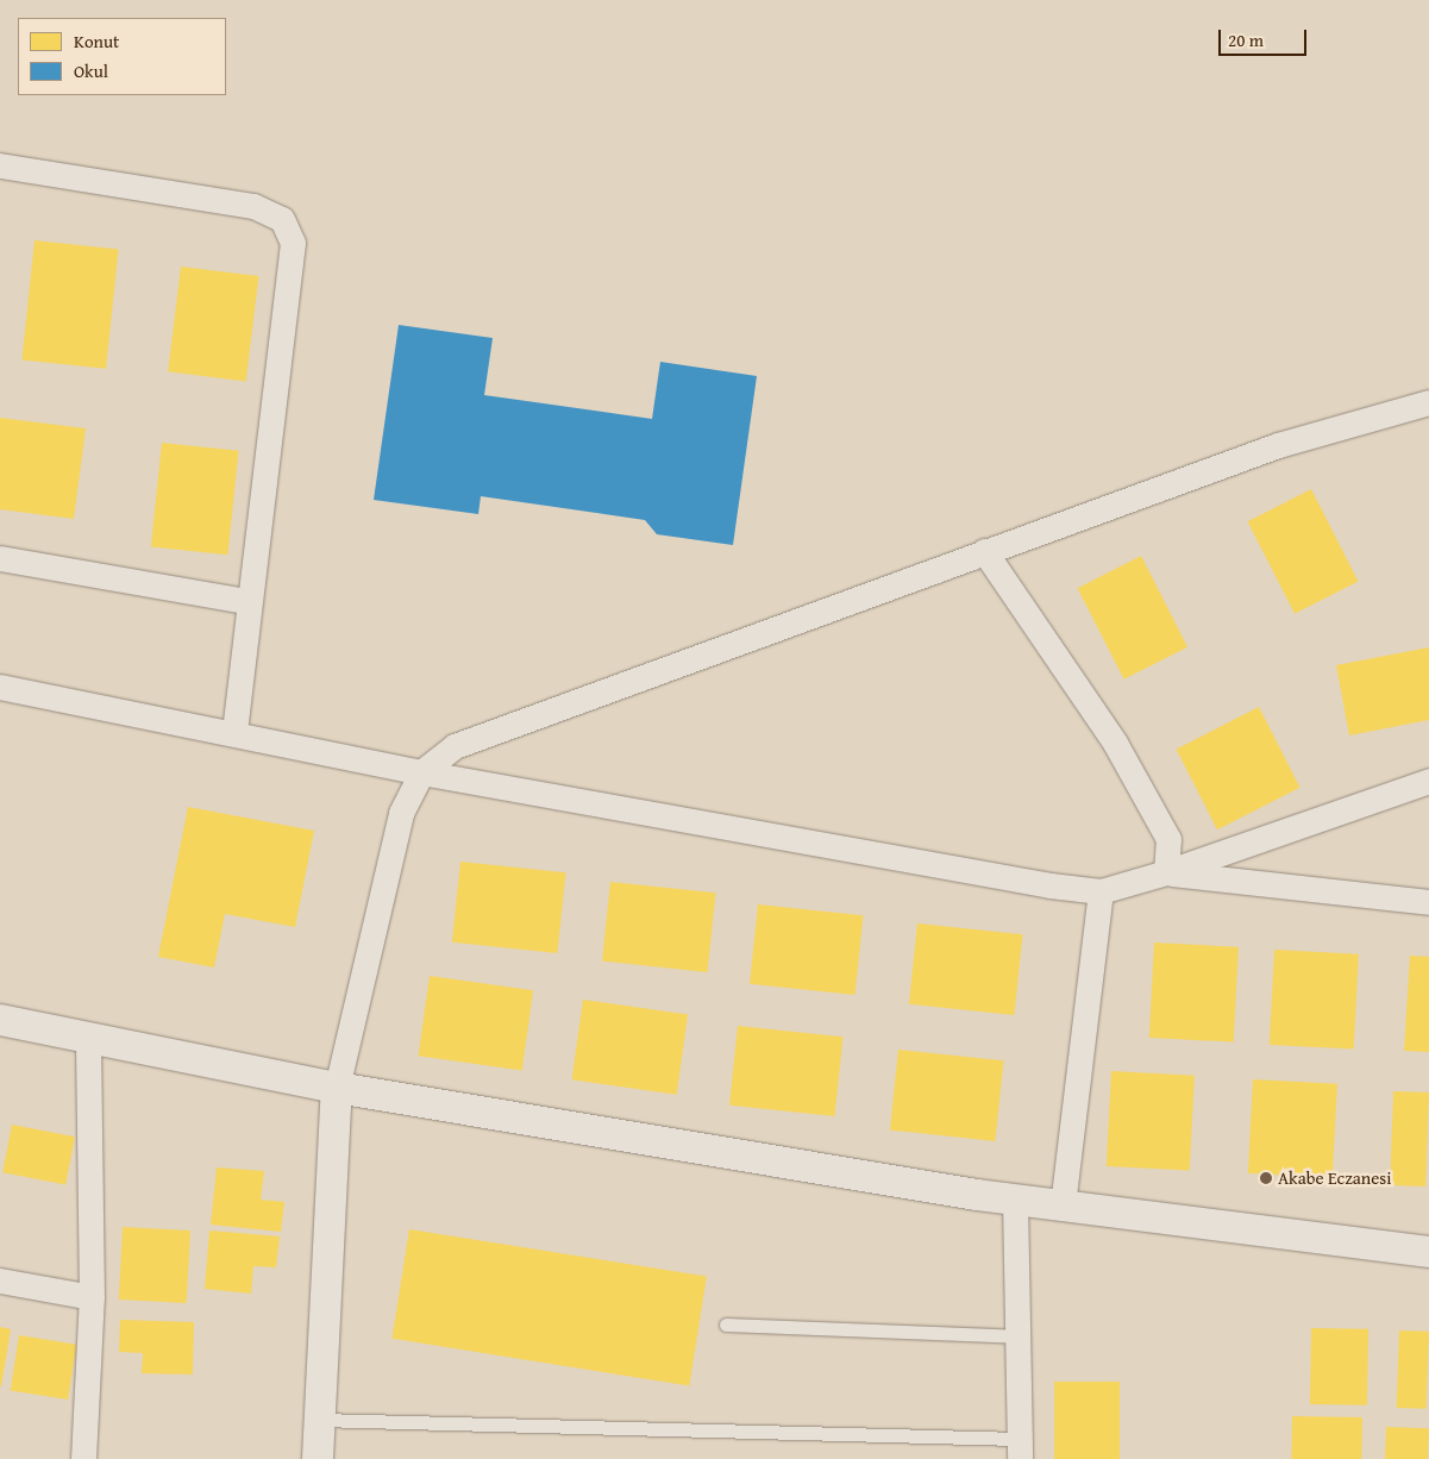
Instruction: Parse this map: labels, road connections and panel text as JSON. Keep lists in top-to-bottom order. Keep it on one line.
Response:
{"places":["Akabe Eczanesi"],"legend":["Konut","Okul"],"scale_bar":"20 m"}
